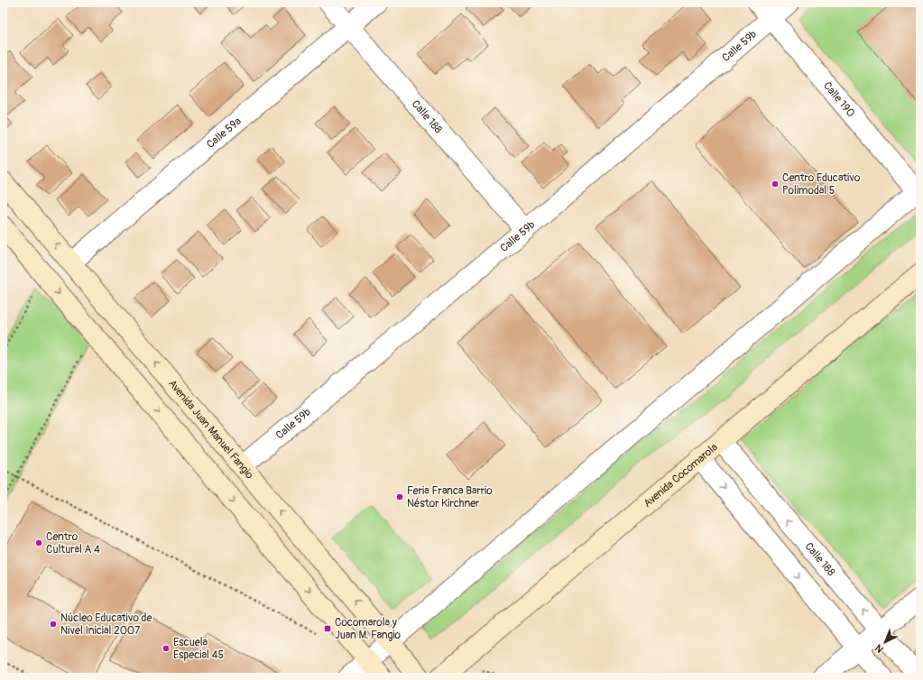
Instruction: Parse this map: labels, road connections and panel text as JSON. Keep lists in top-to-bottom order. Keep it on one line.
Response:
{"streets":{"main road":["Avenida Juan Manuel Fangio","Avenida Cocomarola"],"street":["Calle 59b","Calle 190","Calle 188","Calle 59a"]},"crossings":[["Calle 59b","Calle 190"],["Calle 59b","Calle 188"],["Calle 59b","Avenida Juan Manuel Fangio"],["Calle 188","Calle 59a"],["Calle 188","Avenida Cocomarola"],["Calle 59a","Avenida Juan Manuel Fangio"]],"places":{"other":["Centro Educativo Polimodal 5","Feria Franca Barrio Néstor Kirchner","Centro Cultural A 4","Núcleo Educativo de Nivel Inicial 2007","Escuela Especial 45"],"transit":["Cocomarola y Juan M. Fangio"]},"north":"bottom left"}
